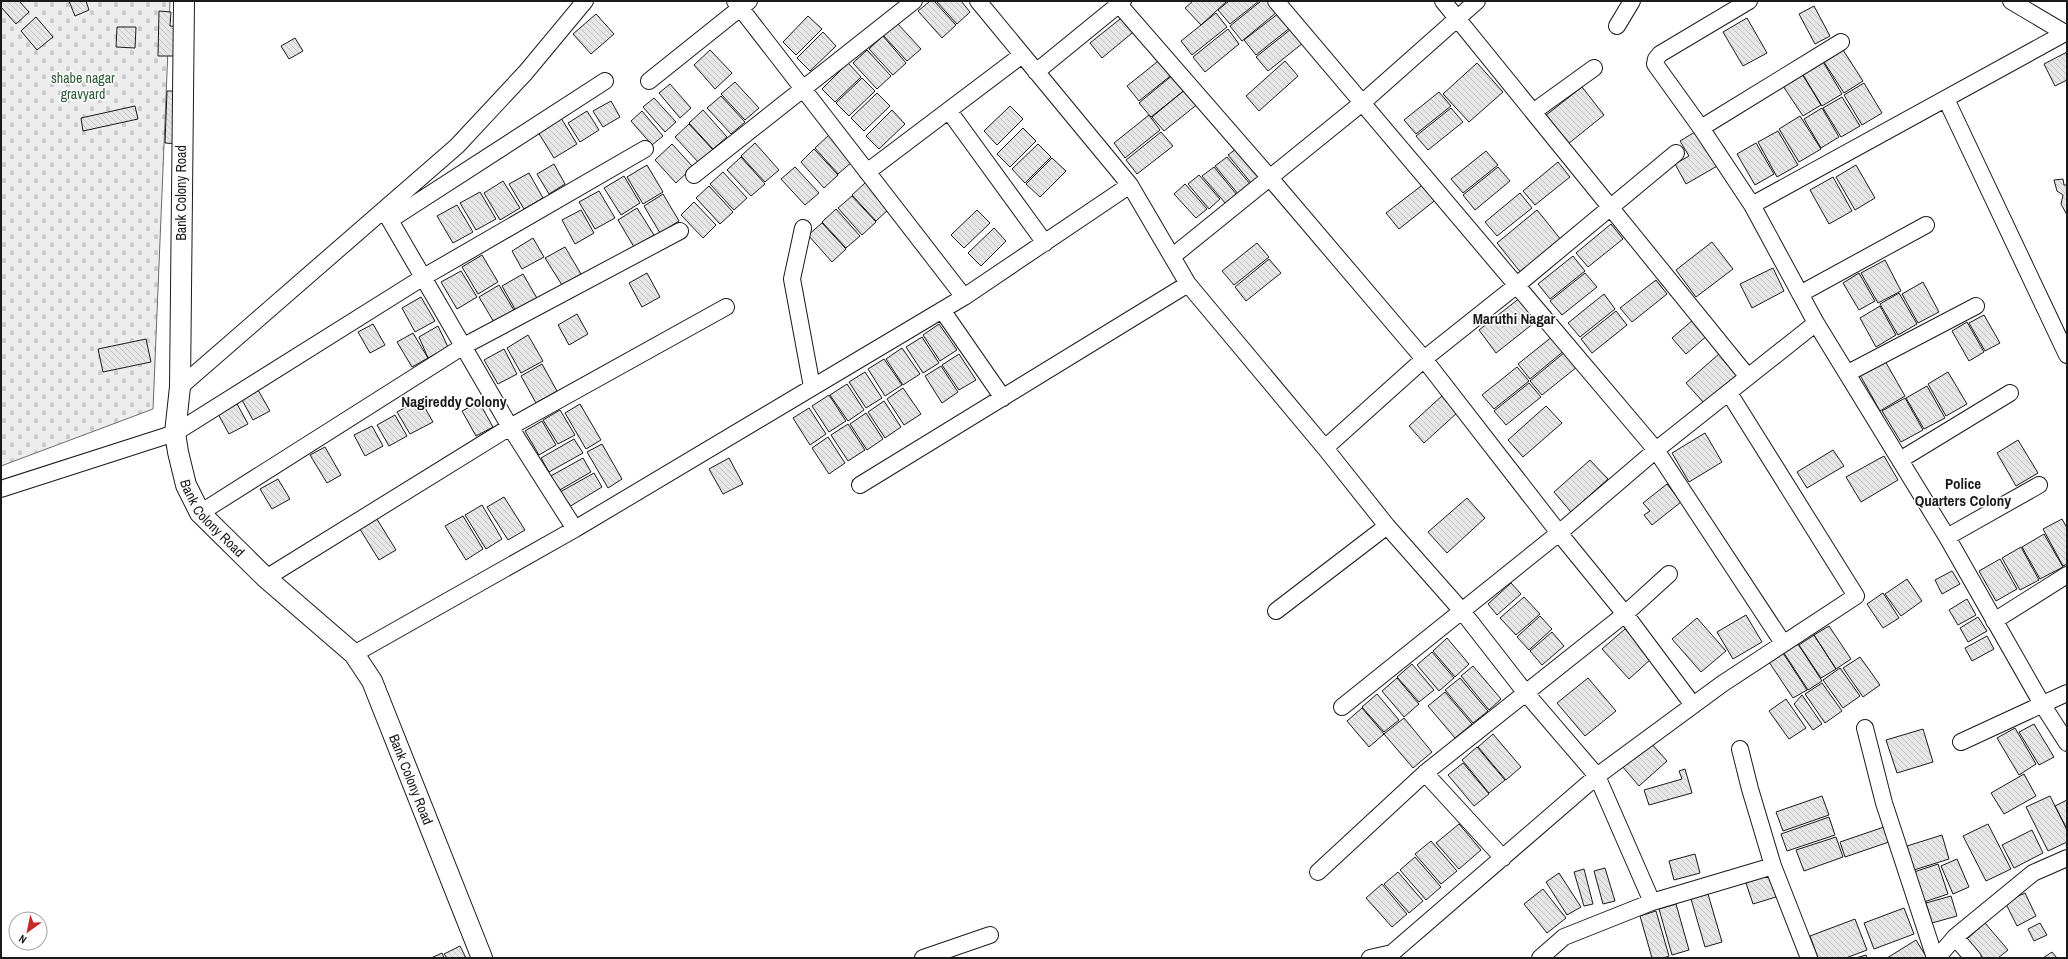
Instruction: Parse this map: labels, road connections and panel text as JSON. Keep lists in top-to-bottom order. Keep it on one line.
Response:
{"streets":{"street":["Bank Colony Road"]},"districts":["Maruthi Nagar","Nagireddy Colony","Police Quarters Colony"],"parks":["shabe nagar gravyard"],"north":"bottom left"}
